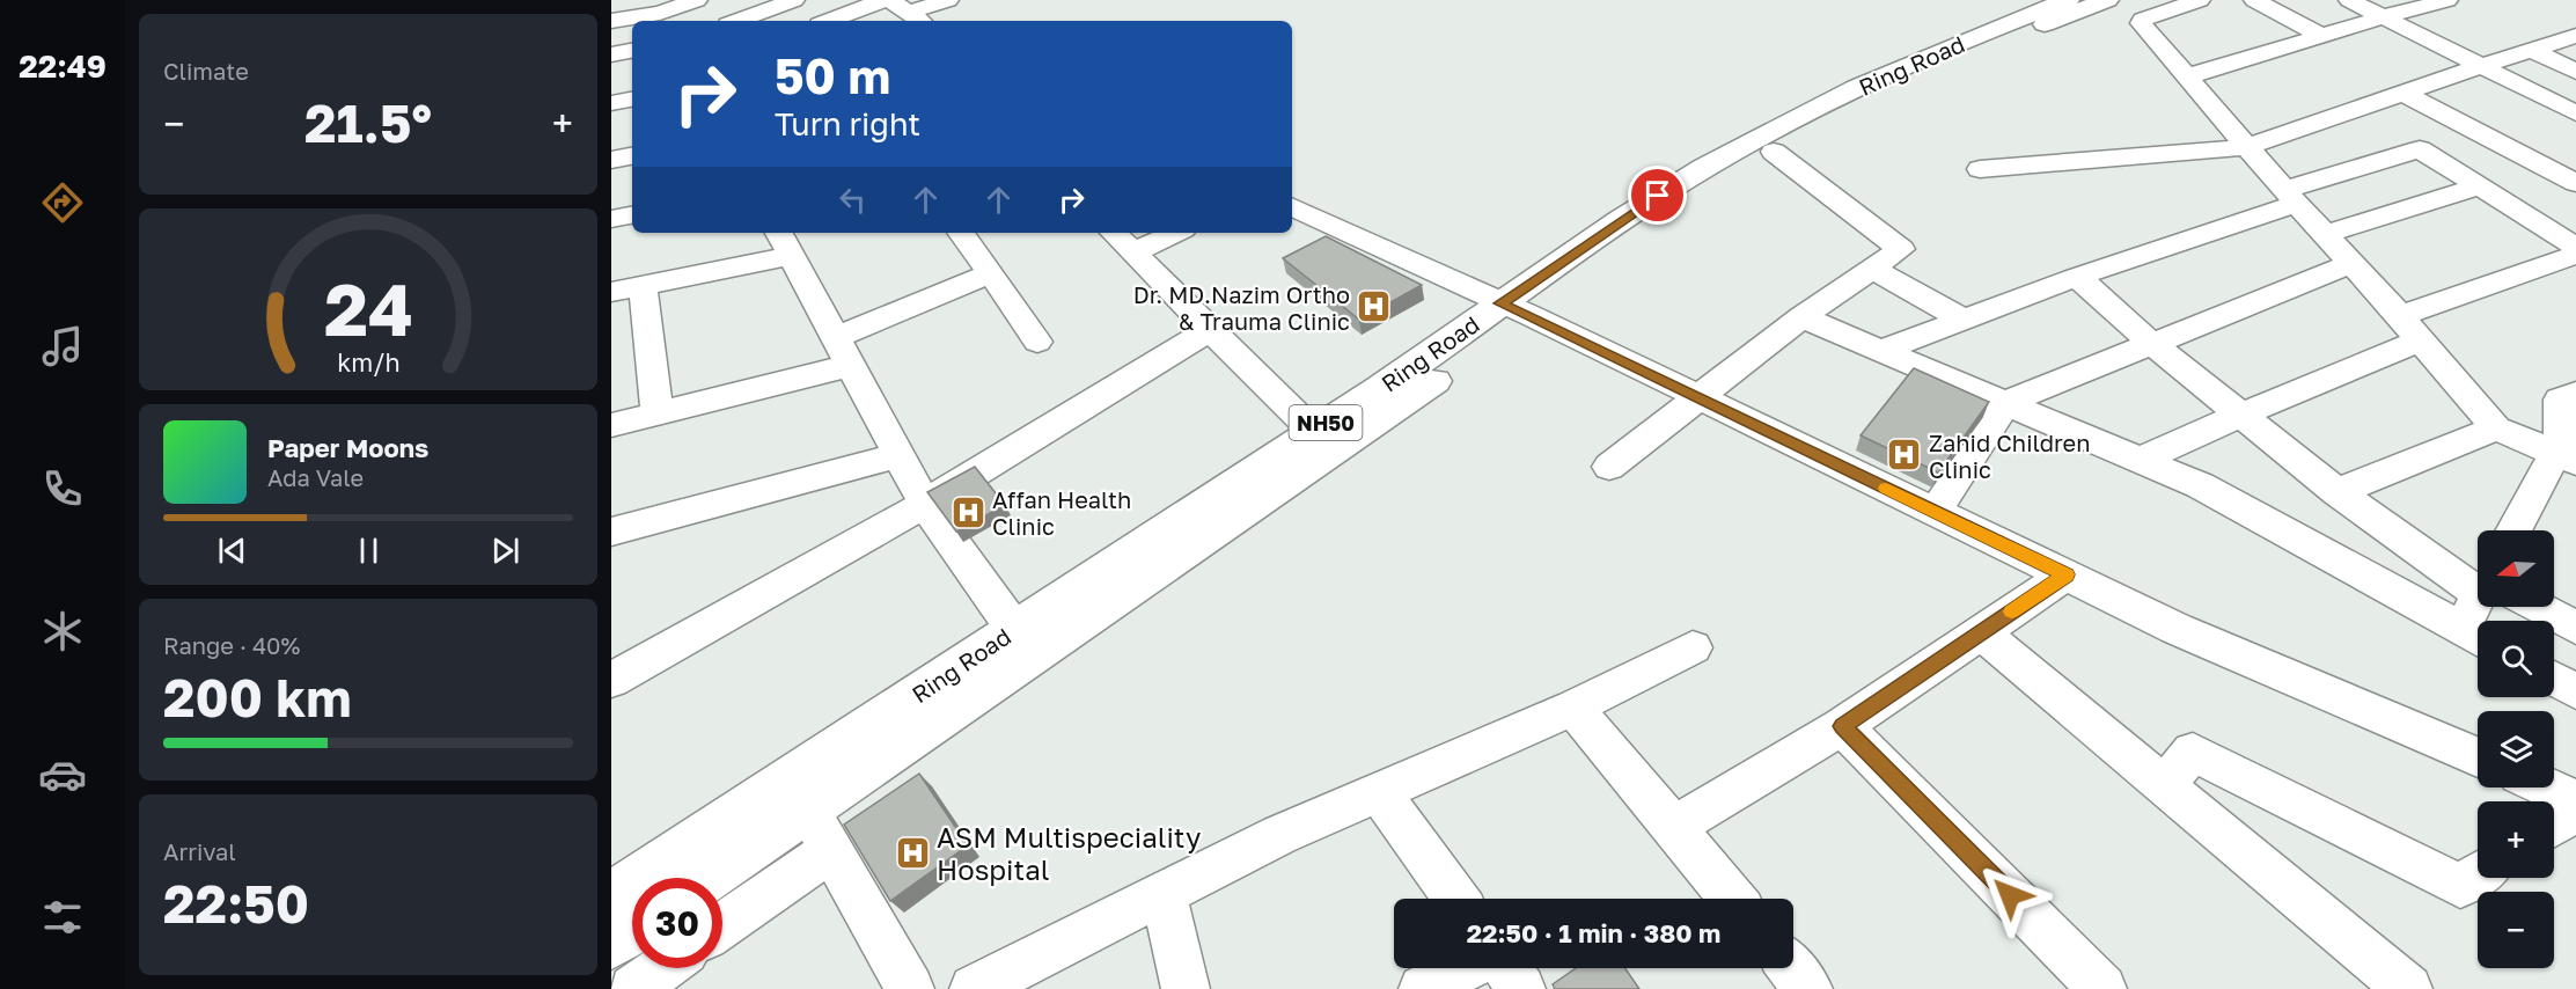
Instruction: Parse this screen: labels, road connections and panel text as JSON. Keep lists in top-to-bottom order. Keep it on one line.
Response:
{"streets":{"highway":["Ring Road","NH50"]},"places":{"hospital":["Dr. MD.Nazim Ortho & Trauma Clinic","Zahid Children Clinic","Affan Health Clinic","ASM Multispeciality Hospital"]},"north":"left","page":{"tabs":"22:49","tile":["Climate",["Range · 40%","200 km"],["Arrival","22:50"]],"turn":["50 m","Turn right"],"heat":["−","21.5°","+"],"song":["Paper Moons","Ada Vale"],"map_buttons":["+","−"],"limit":"30","trip":"22:50 · 1 min · 380 m","gauge":["24","km/h"]}}
